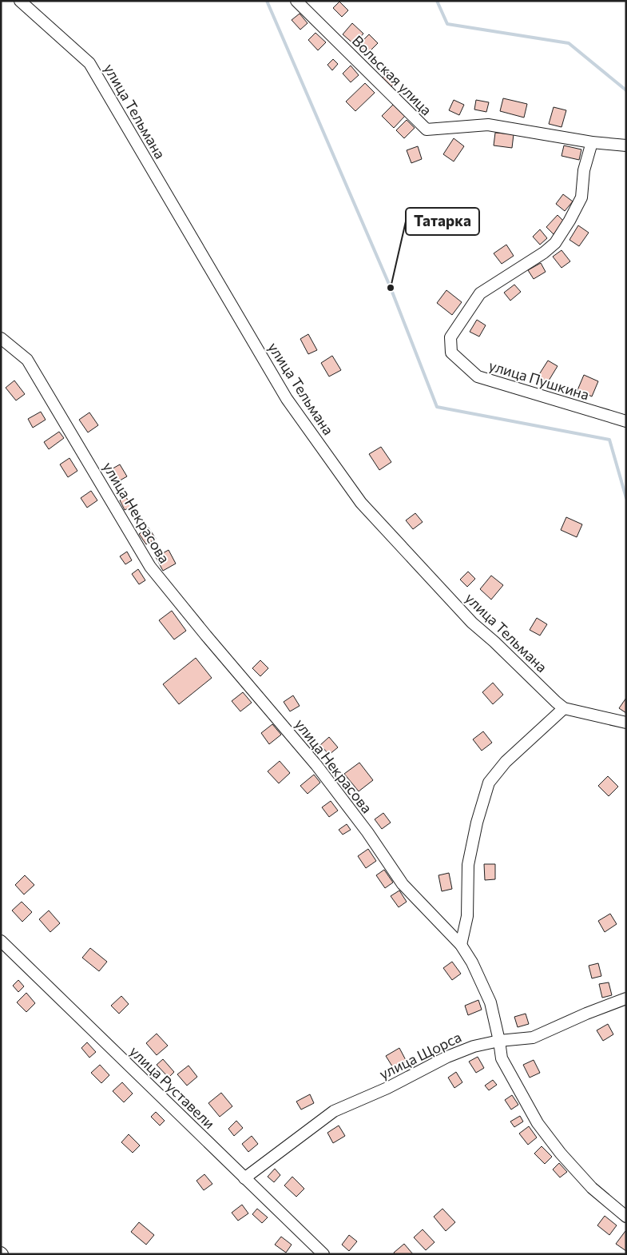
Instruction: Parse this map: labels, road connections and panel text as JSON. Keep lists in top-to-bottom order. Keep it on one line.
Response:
{"streets":{"street":["Вольская улица","улица Тельмана","улица Пушкина","улица Некрасова","улица Щорса","улица Руставели"]},"crossings":[["Вольская улица","улица Пушкина"],["улица Некрасова","улица Щорса"],["улица Щорса","улица Руставели"]],"places":["Татарка"]}
